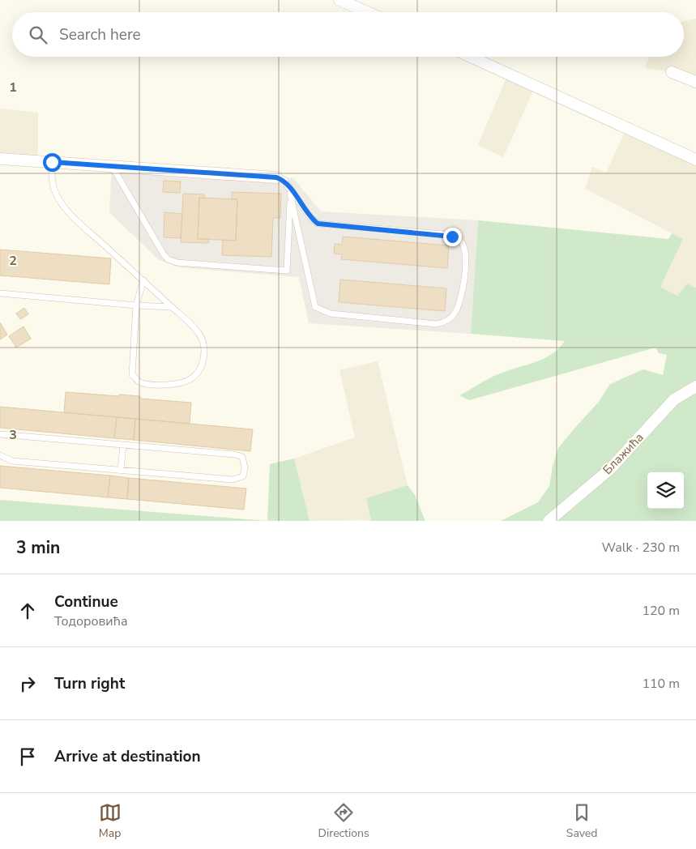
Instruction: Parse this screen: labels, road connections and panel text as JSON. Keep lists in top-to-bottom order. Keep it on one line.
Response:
{"streets":{"street":["Блажића"]},"page":{"search":"Search here","heading":["3 min","Walk · 230 m"],"list":[["Continue","Тодоровића","120 m"],["Turn right","110 m"],"Arrive at destination"],"nav":["Map","Directions","Saved"]},"grid":{"rows":["1","2","3"]}}
